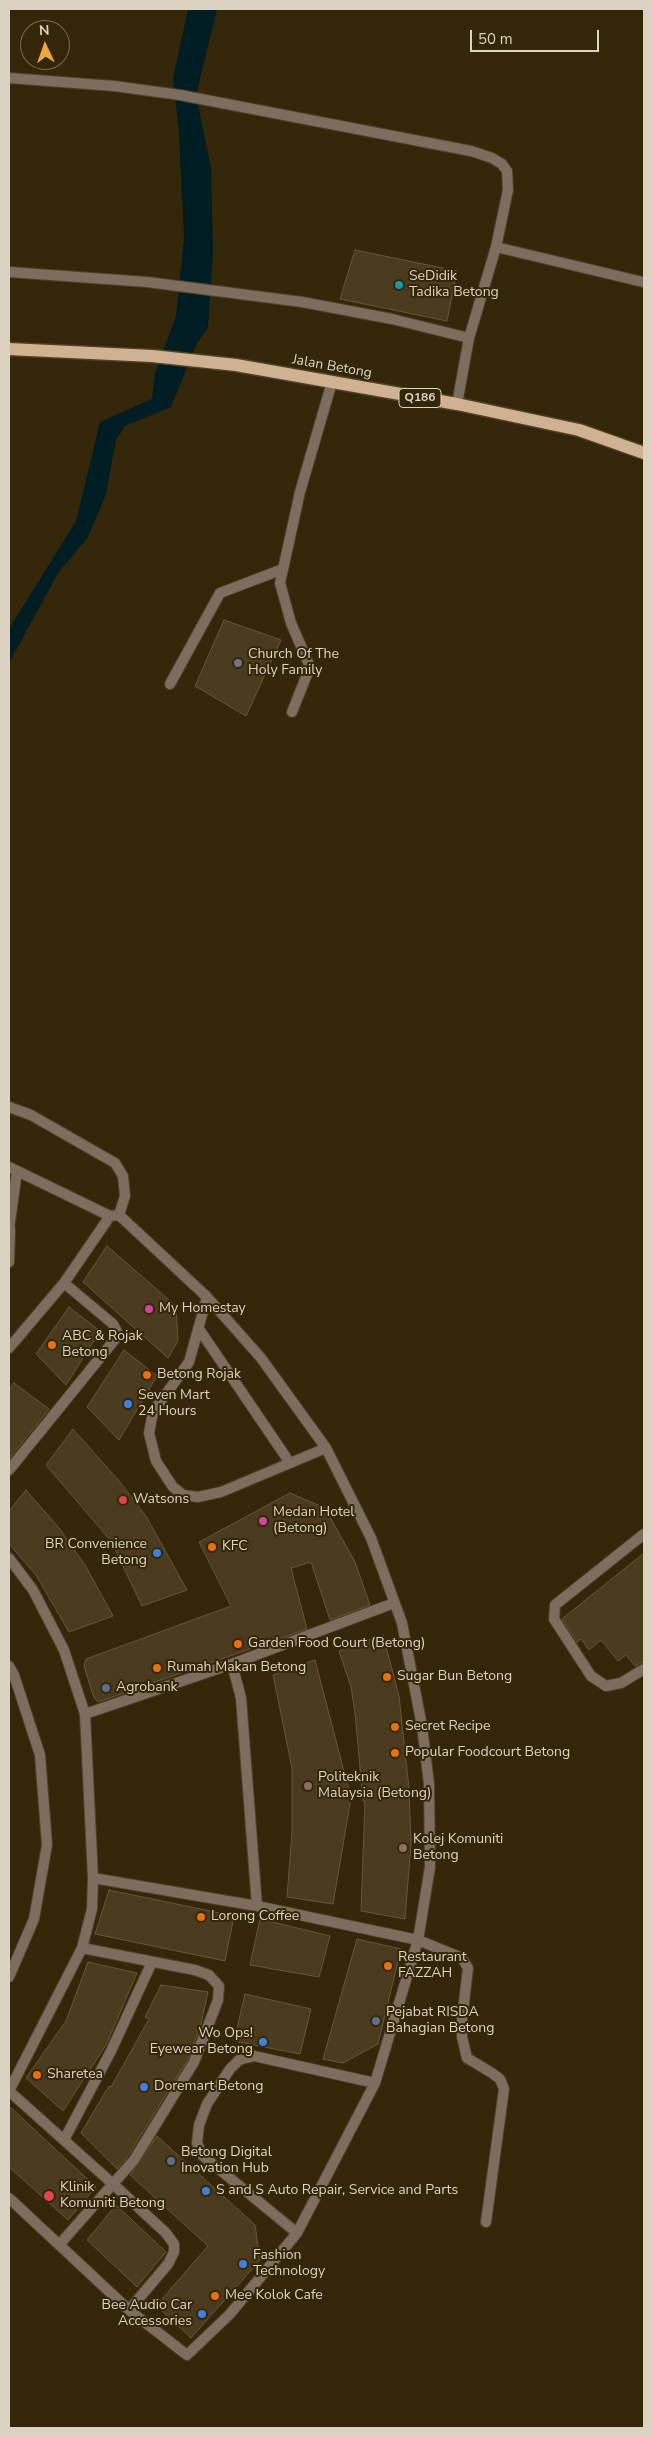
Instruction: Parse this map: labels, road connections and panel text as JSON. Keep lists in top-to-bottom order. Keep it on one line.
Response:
{"streets":{"main road":["Jalan Betong","Q186"]},"places":["SeDidik Tadika Betong","Church Of The Holy Family","My Homestay","ABC & Rojak Betong","Betong Rojak","Seven Mart 24 Hours","Watsons","Medan Hotel (Betong)","KFC","BR Convenience Betong","Garden Food Court (Betong)","Rumah Makan Betong","Sugar Bun Betong","Agrobank","Secret Recipe","Popular Foodcourt Betong","Politeknik Malaysia (Betong)","Kolej Komuniti Betong","Lorong Coffee","Restaurant FAZZAH","Pejabat RISDA Bahagian Betong","Wo Ops! Eyewear Betong","Sharetea","Doremart Betong","Betong Digital Inovation Hub","S and S Auto Repair, Service and Parts","Klinik Komuniti Betong","Fashion Technology","Mee Kolok Cafe","Bee Audio Car Accessories"],"scale_bar":"50 m","north":"top"}
